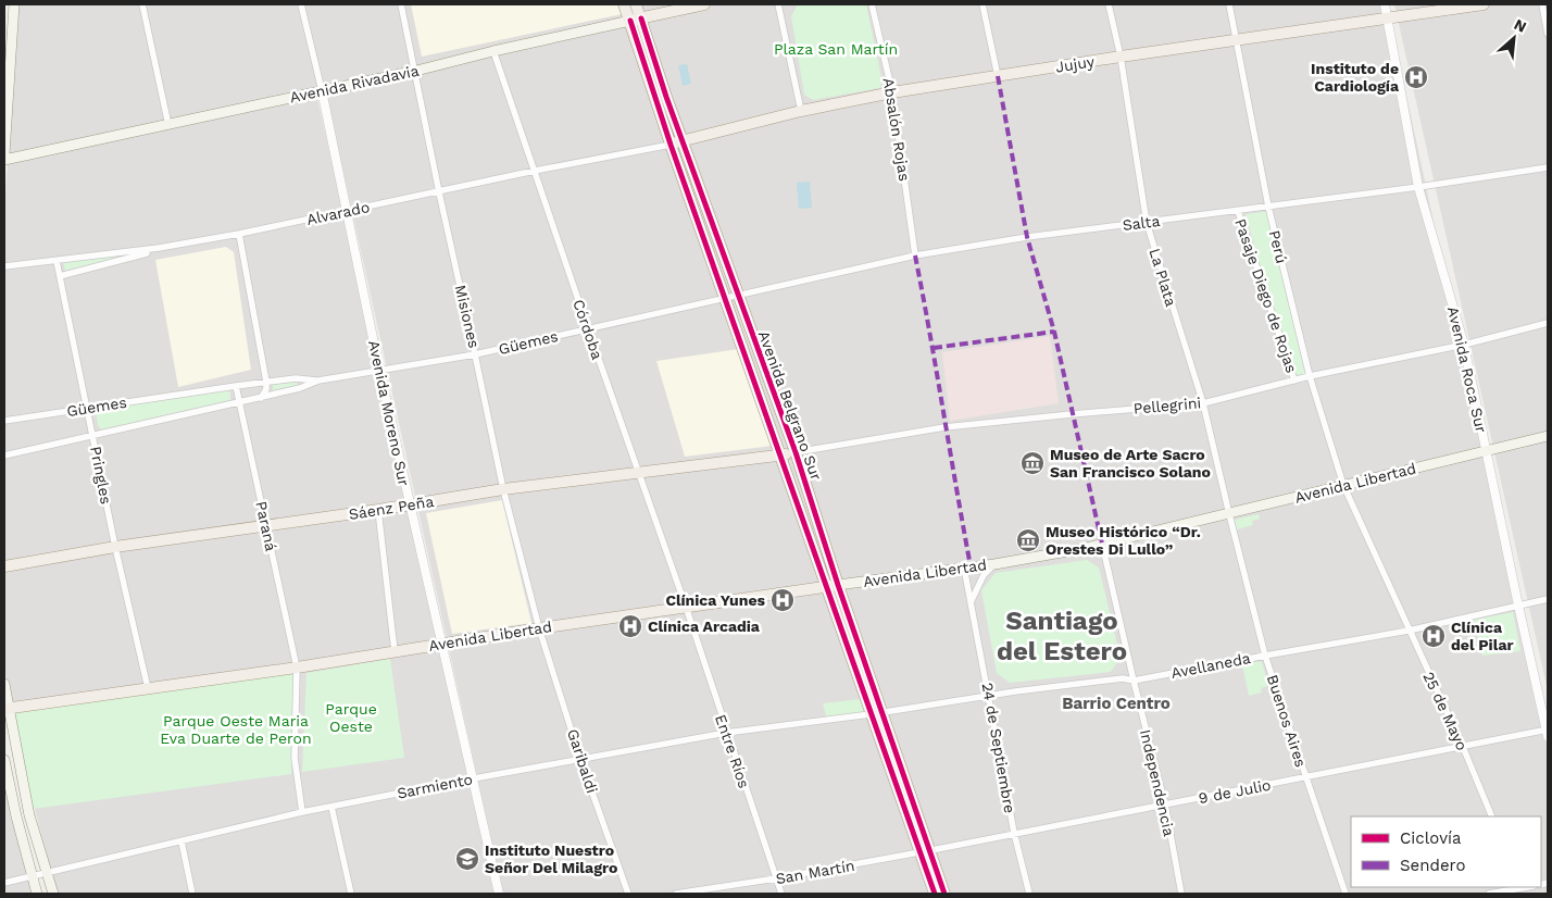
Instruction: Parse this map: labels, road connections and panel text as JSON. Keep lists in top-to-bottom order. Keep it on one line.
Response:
{"streets":{"main road":["Jujuy","Avenida Rivadavia","Avenida Belgrano Sur","Pellegrini","Avenida Libertad","Sáenz Peña"],"street":["Absalón Rojas","Alvarado","Salta","Perú","La Plata","Pasaje Diego de Rojas","Misiones","Córdoba","Güemes","Avenida Roca Sur","Avenida Moreno Sur","Pringles","Paraná","Avellaneda","25 de Mayo","Buenos Aires","24 de Septiembre","Entre Ríos","Garibaldi","Independencia","Sarmiento","9 de Julio","San Martín"]},"crossings":[["Jujuy","Absalón Rojas"],["Jujuy","Alvarado"],["Jujuy","Perú"],["Jujuy","La Plata"],["Jujuy","Avenida Roca Sur"],["Jujuy","Avenida Belgrano Sur"],["Avenida Rivadavia","Misiones"],["Avenida Rivadavia","Córdoba"],["Avenida Rivadavia","Avenida Belgrano Sur"],["Avenida Rivadavia","Avenida Moreno Sur"],["Absalón Rojas","Salta"],["Alvarado","Misiones"],["Alvarado","Córdoba"],["Alvarado","Avenida Belgrano Sur"],["Alvarado","Avenida Moreno Sur"],["Alvarado","Pringles"],["Salta","Perú"],["Salta","La Plata"],["Salta","Pasaje Diego de Rojas"],["Salta","Güemes"],["Salta","Avenida Roca Sur"],["Salta","Avenida Belgrano Sur"],["Perú","Pellegrini"],["Perú","Avenida Libertad"],["Perú","25 de Mayo"],["La Plata","Pellegrini"],["La Plata","Avenida Libertad"],["La Plata","Buenos Aires"],["Pasaje Diego de Rojas","Pellegrini"],["Misiones","Güemes"],["Misiones","Avenida Libertad"],["Misiones","Sáenz Peña"],["Misiones","Garibaldi"],["Córdoba","Güemes"],["Córdoba","Avenida Libertad"],["Córdoba","Sáenz Peña"],["Córdoba","Entre Ríos"],["Güemes","Avenida Belgrano Sur"],["Güemes","Avenida Moreno Sur"],["Güemes","Pringles"],["Güemes","Paraná"],["Avenida Roca Sur","Pellegrini"],["Avenida Roca Sur","Avenida Libertad"],["Avenida Roca Sur","Avellaneda"],["Avenida Roca Sur","9 de Julio"],["Avenida Belgrano Sur","Pellegrini"],["Avenida Belgrano Sur","Avenida Libertad"],["Avenida Belgrano Sur","Sáenz Peña"],["Avenida Belgrano Sur","Avellaneda"],["Avenida Belgrano Sur","Sarmiento"],["Avenida Belgrano Sur","9 de Julio"],["Avenida Belgrano Sur","San Martín"],["Pellegrini","Sáenz Peña"],["Avenida Moreno Sur","Avenida Libertad"],["Avenida Moreno Sur","Sáenz Peña"],["Avenida Moreno Sur","Sarmiento"],["Pringles","Avenida Libertad"],["Pringles","Sáenz Peña"],["Avenida Libertad","Paraná"],["Avenida Libertad","25 de Mayo"],["Avenida Libertad","Buenos Aires"],["Avenida Libertad","24 de Septiembre"],["Avenida Libertad","Entre Ríos"],["Avenida Libertad","Garibaldi"],["Avenida Libertad","Independencia"],["Sáenz Peña","Paraná"],["Paraná","Sarmiento"],["Avellaneda","25 de Mayo"],["Avellaneda","Buenos Aires"],["Avellaneda","24 de Septiembre"],["Avellaneda","Independencia"],["Avellaneda","Sarmiento"],["25 de Mayo","9 de Julio"],["Buenos Aires","9 de Julio"],["24 de Septiembre","9 de Julio"],["Entre Ríos","Sarmiento"],["Entre Ríos","San Martín"],["Garibaldi","Sarmiento"],["Independencia","9 de Julio"],["9 de Julio","San Martín"]],"districts":["Santiago del Estero","Barrio Centro"],"parks":["Plaza San Martín","Parque Oeste","Parque Oeste Maria Eva Duarte de Peron"],"places":{"hospital":["Instituto de Cardiología","Clínica Yunes","Clínica Arcadia","Clínica del Pilar"],"museum":["Museo de Arte Sacro San Francisco Solano","Museo Histórico “Dr. Orestes Di Lullo”"],"school or university":["Instituto Nuestro Señor Del Milagro"]},"legend":["Ciclovía","Sendero"],"north":"top right"}
